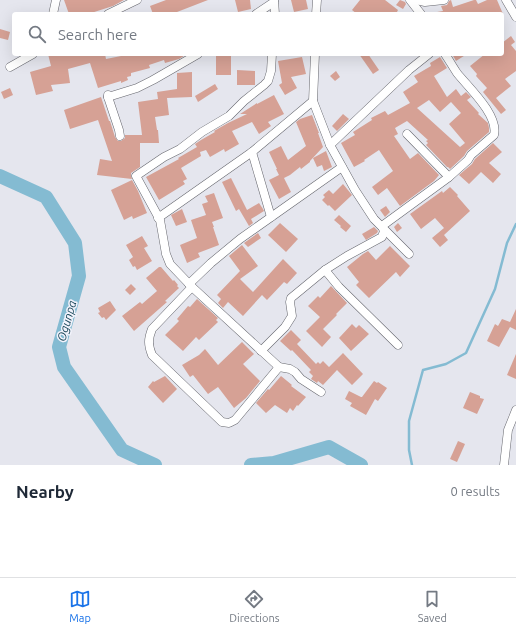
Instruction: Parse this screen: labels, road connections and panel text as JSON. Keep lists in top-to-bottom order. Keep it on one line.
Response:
{"water":["Ogunpa"],"page":{"search":"Search here","heading":["Nearby","0 results"],"nav":["Map","Directions","Saved"]}}
